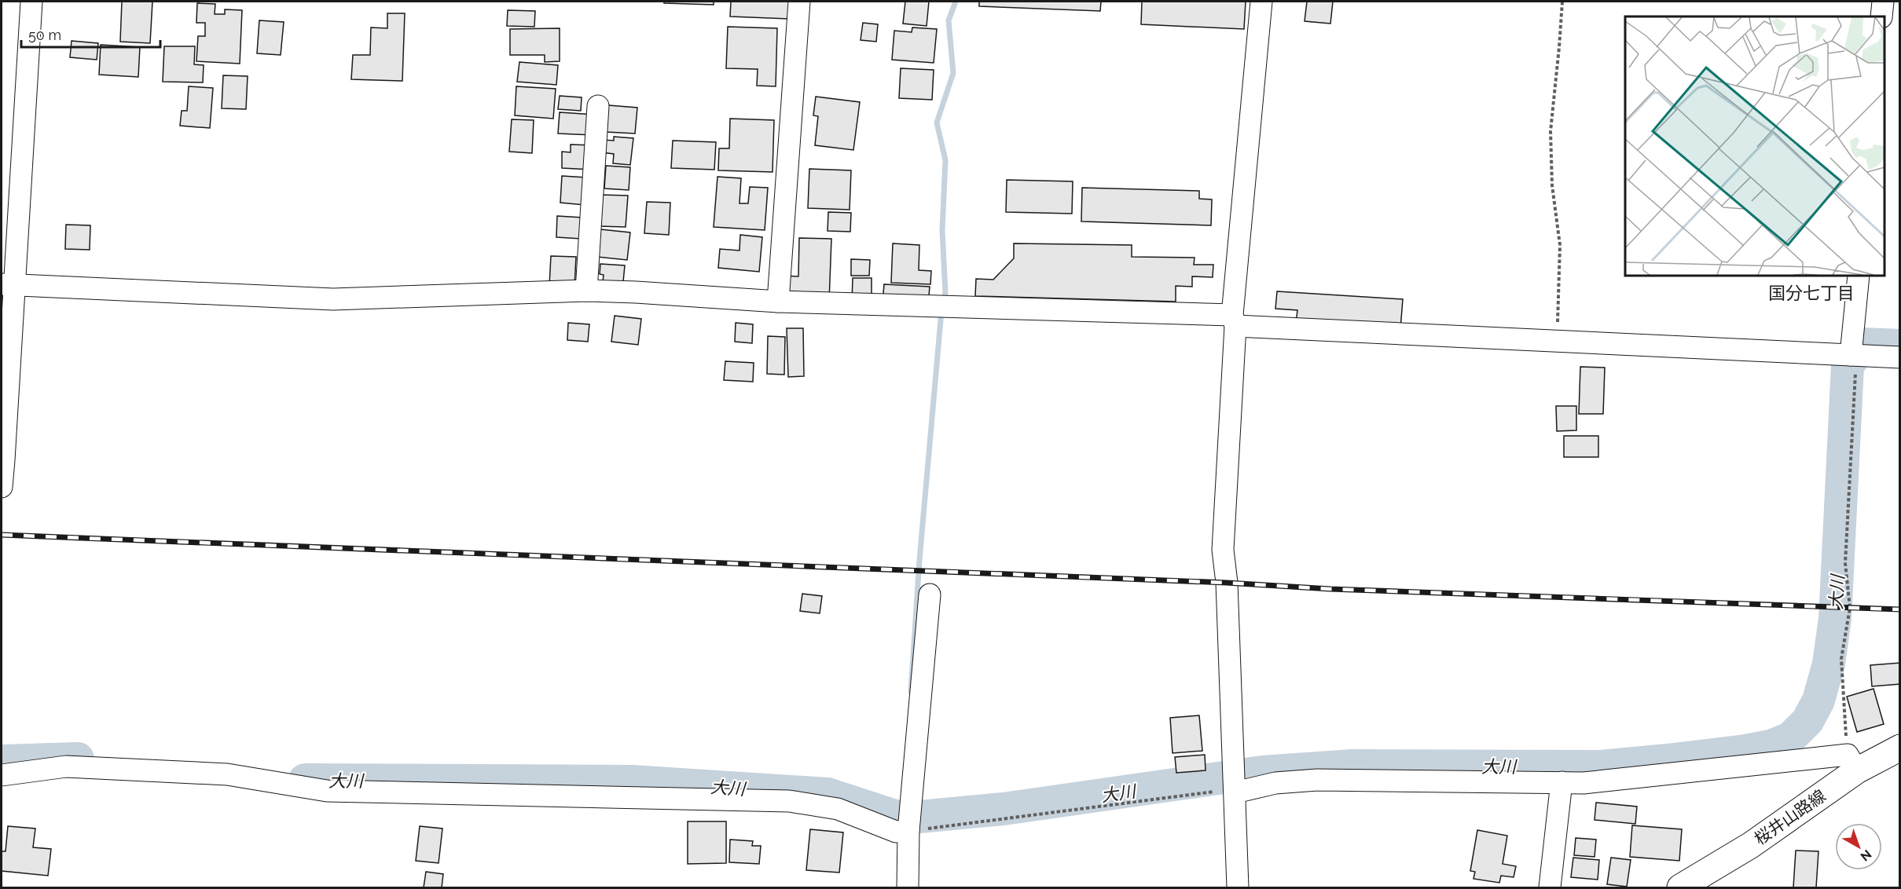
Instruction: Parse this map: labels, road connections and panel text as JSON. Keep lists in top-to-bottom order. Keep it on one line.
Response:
{"streets":{"main road":["桜井山路線"]},"districts":["国分七丁目"],"water":["大川"],"scale_bar":"50 m","north":"bottom right"}
